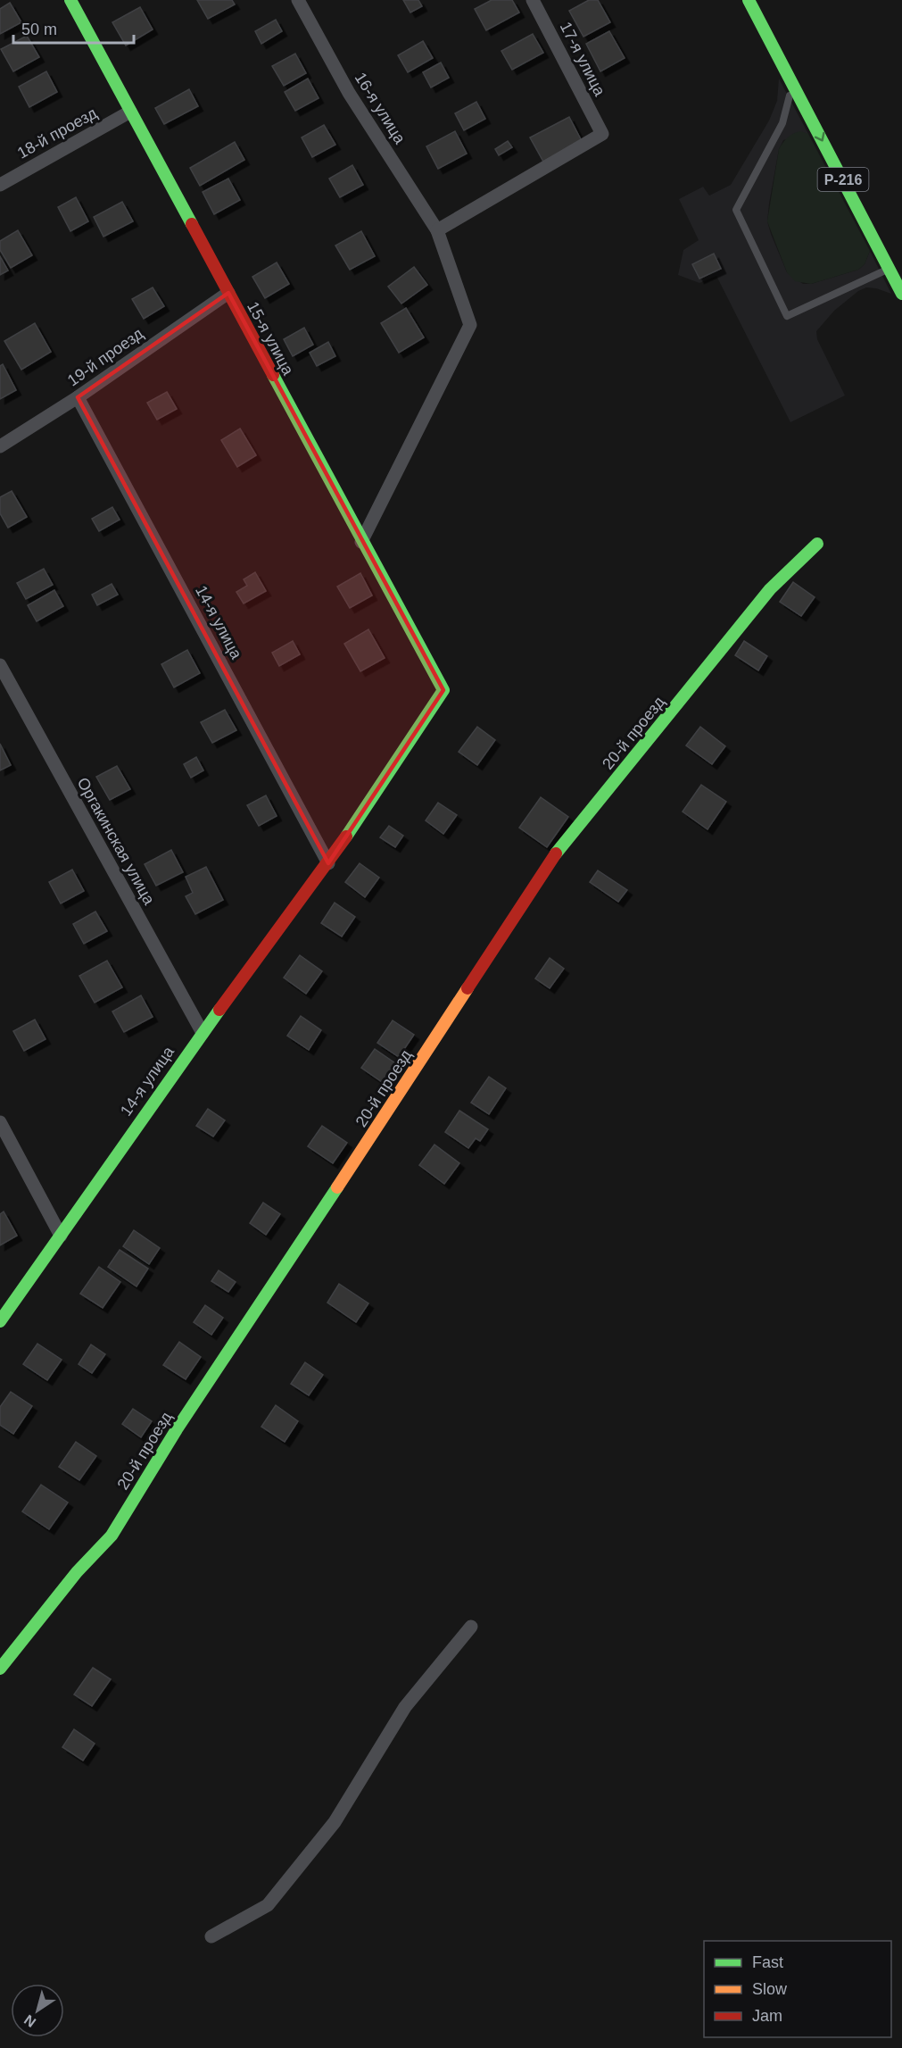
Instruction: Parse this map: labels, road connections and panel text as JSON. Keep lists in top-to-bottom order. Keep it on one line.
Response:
{"streets":{"main road":["Р-216","15-я улица","14-я улица","20-й проезд"],"street":["17-я улица","16-я улица","18-й проезд","19-й проезд","Оргакинская улица"]},"crossings":[["17-я улица","16-я улица"],["16-я улица","15-я улица"],["18-й проезд","15-я улица"],["15-я улица","19-й проезд"],["15-я улица","14-я улица"],["19-й проезд","14-я улица"],["14-я улица","Оргакинская улица"]],"legend":["Fast","Slow","Jam"],"scale_bar":"50 m","north":"bottom left"}
